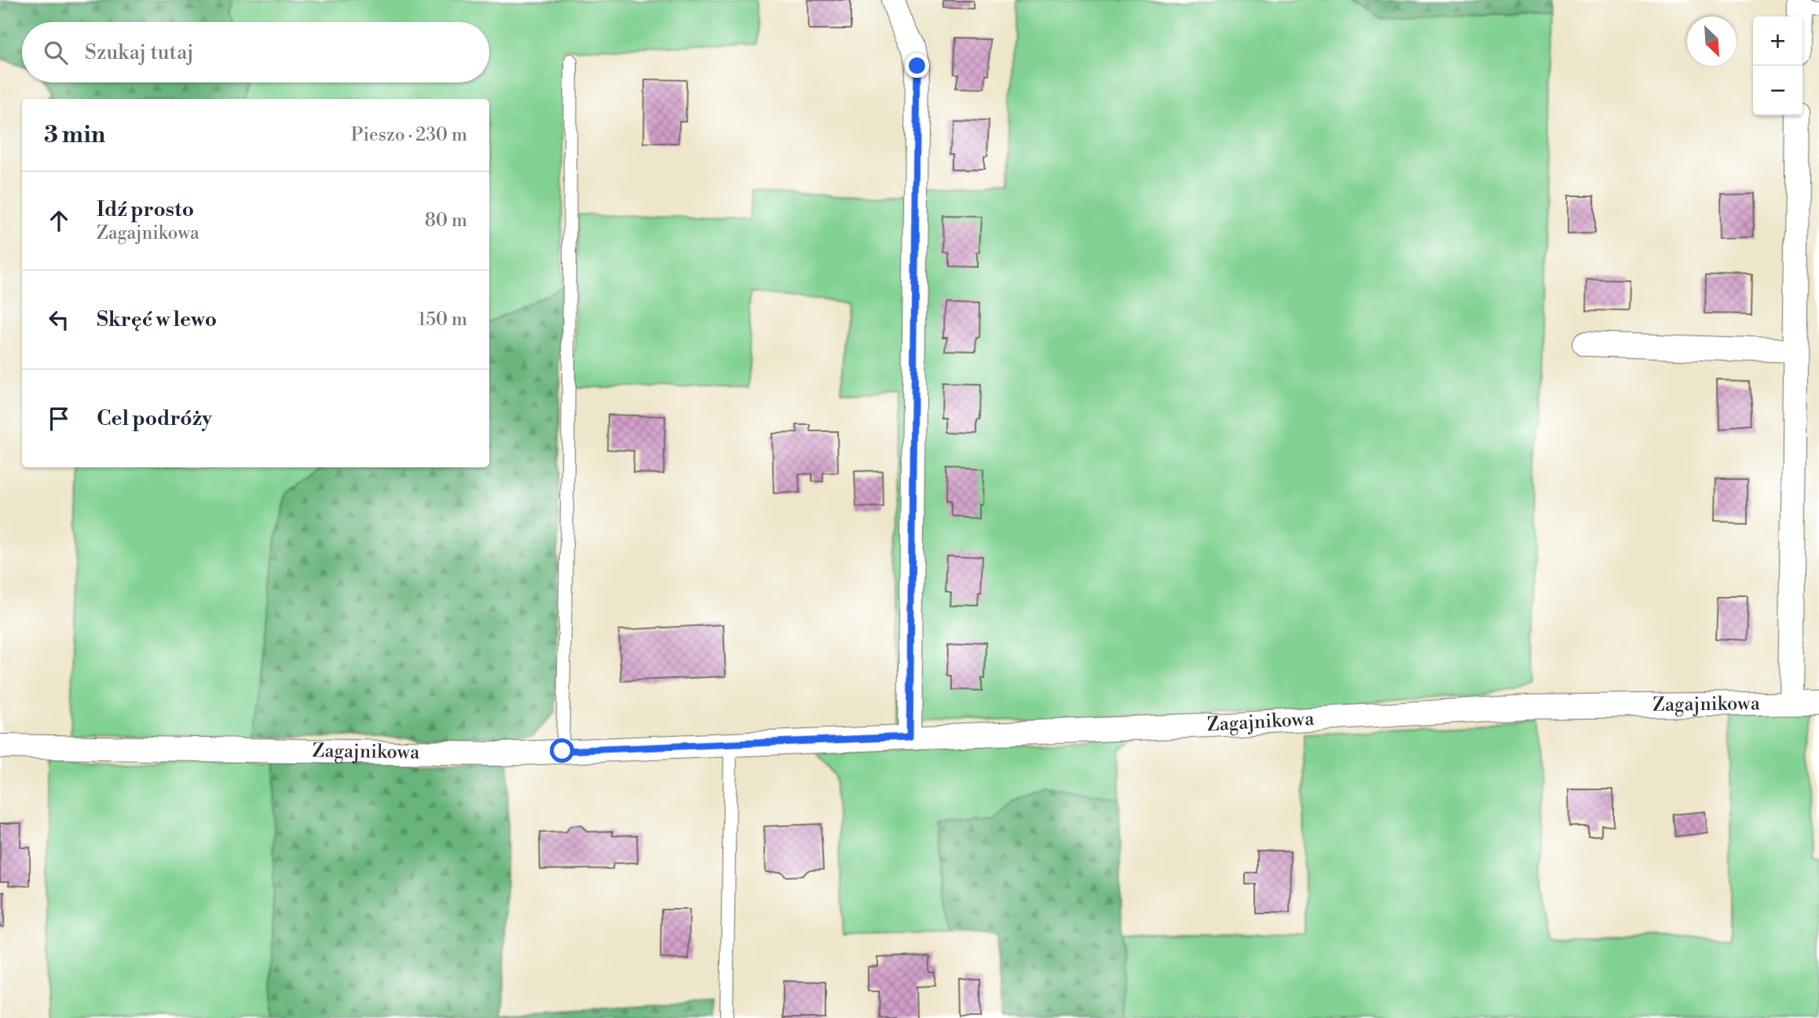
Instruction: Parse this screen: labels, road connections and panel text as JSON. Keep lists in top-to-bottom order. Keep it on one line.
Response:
{"streets":{"street":["Zagajnikowa"]},"north":"bottom right","page":{"map_buttons":["+","−"],"search":"Szukaj tutaj","heading":["3 min","Pieszo · 230 m"],"list":[["Idź prosto","Zagajnikowa","80 m"],["Skręć w lewo","150 m"],"Cel podróży"]}}
